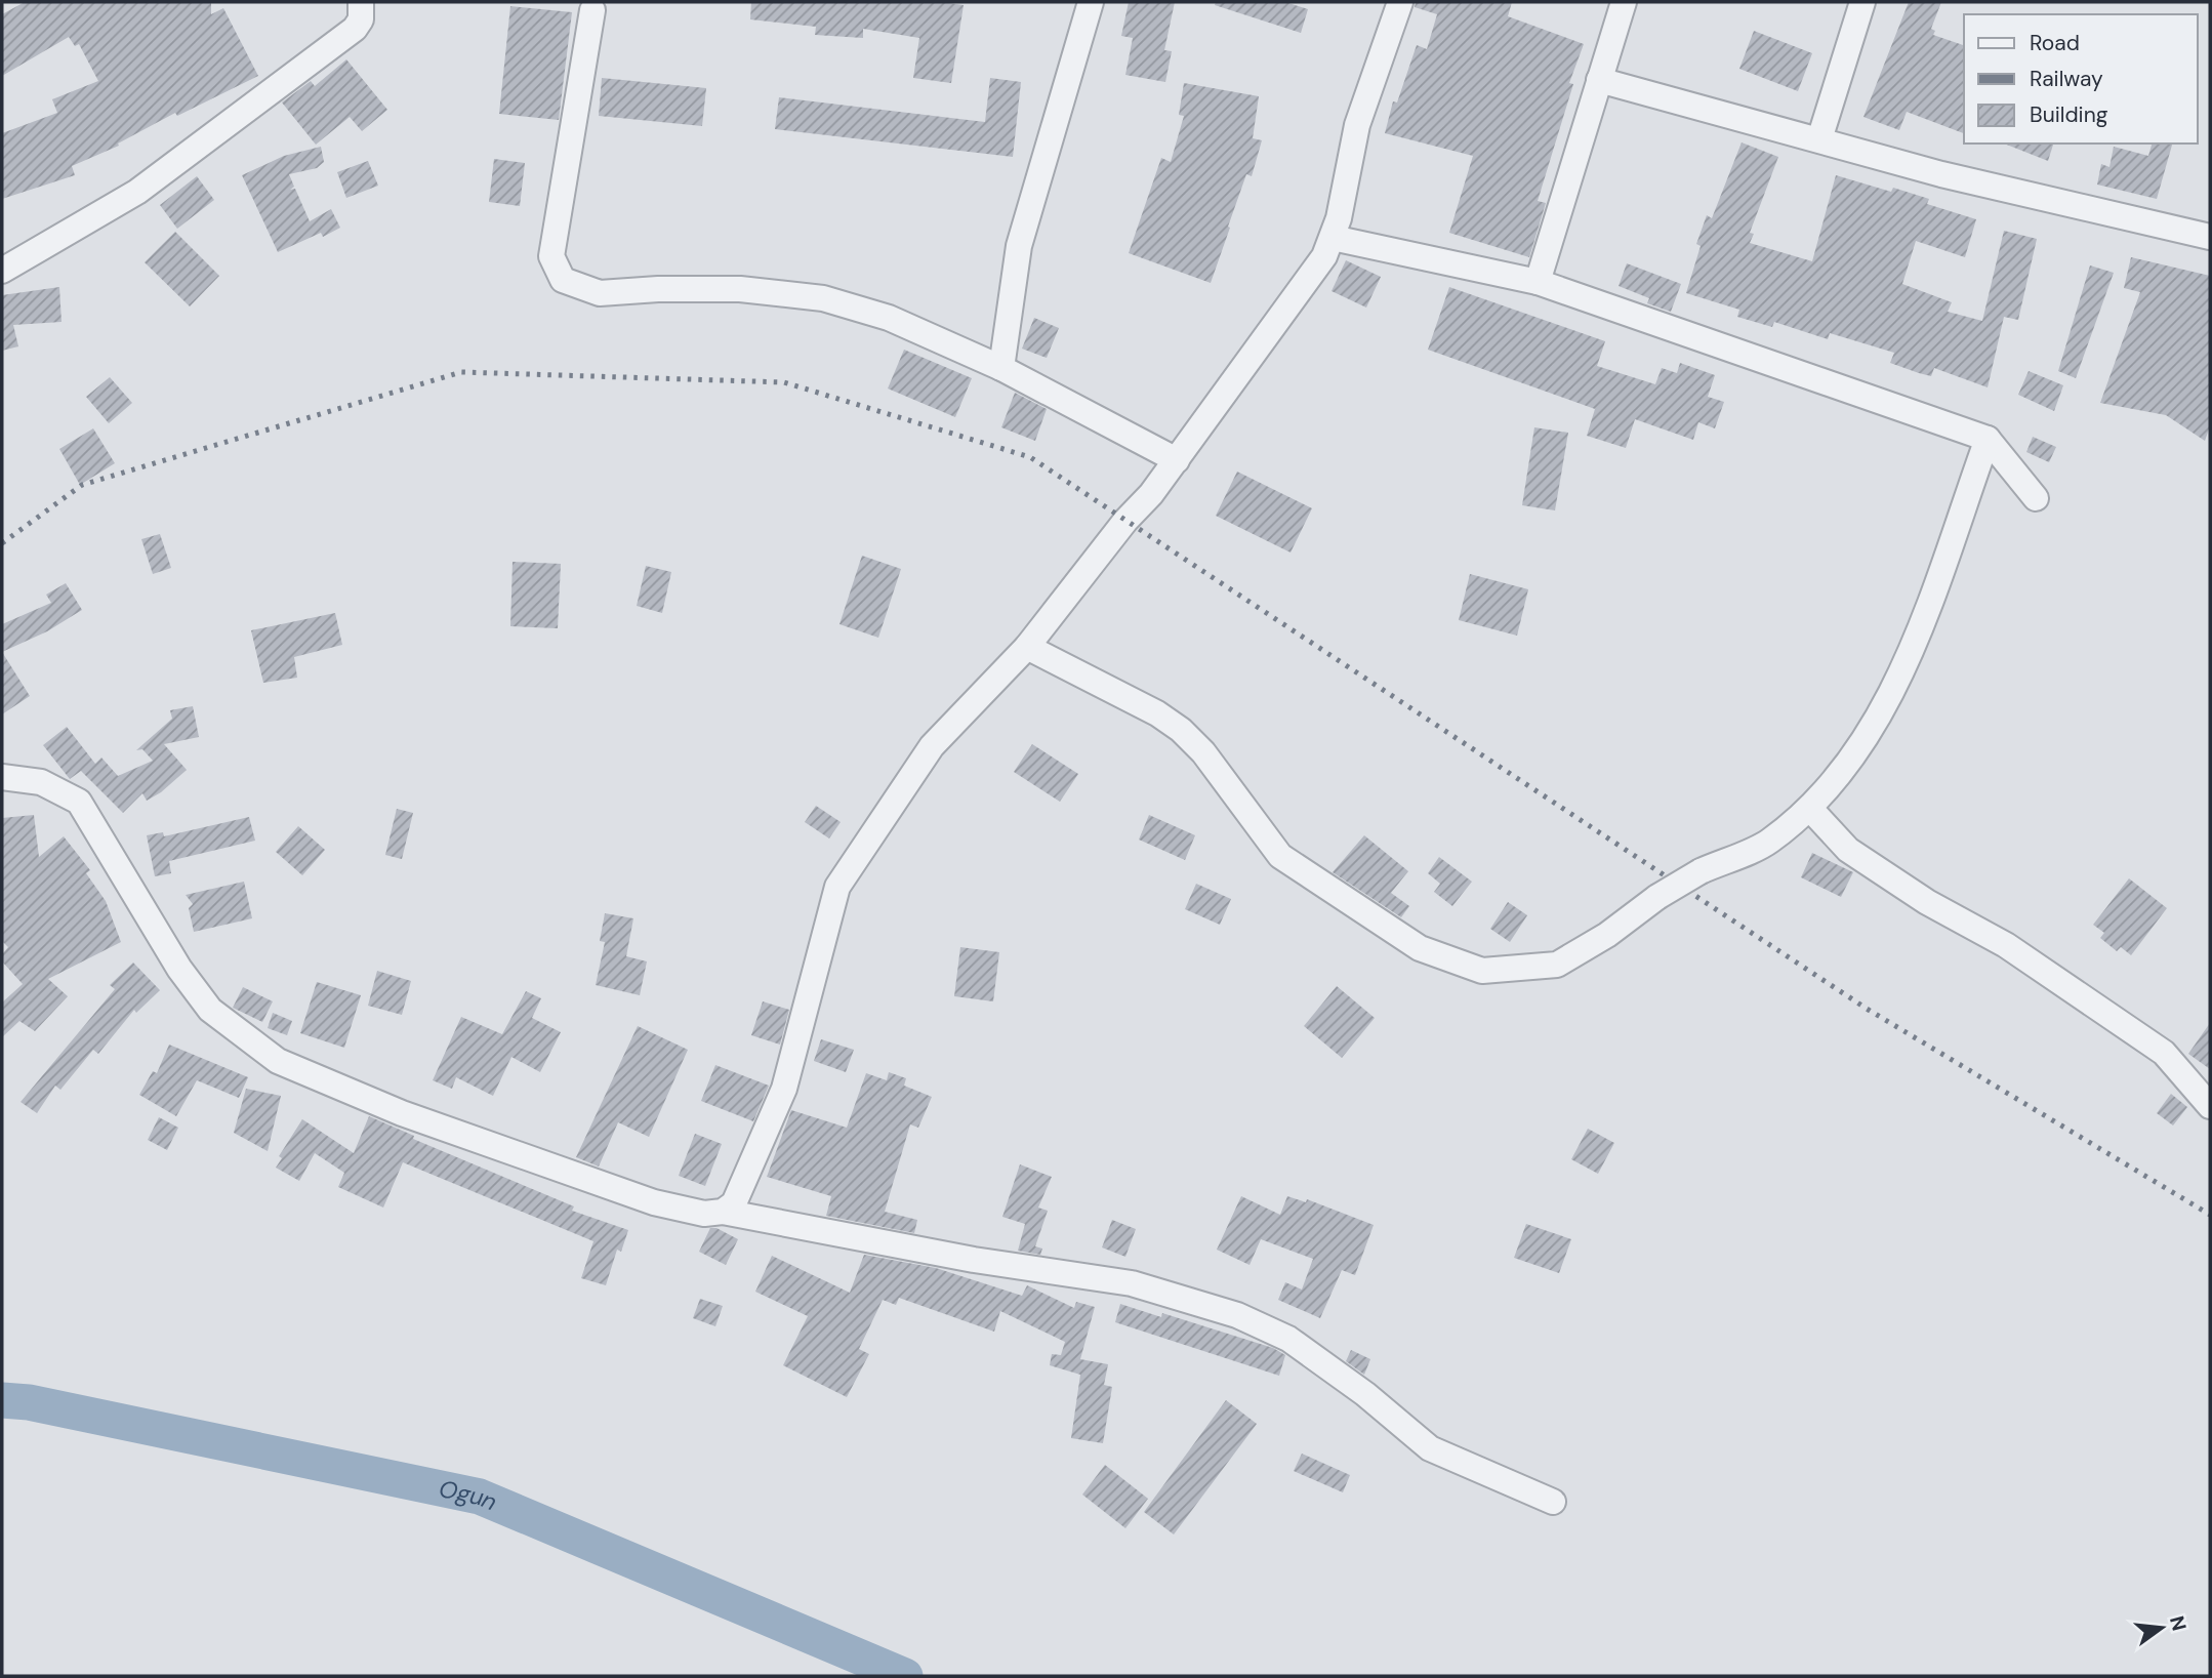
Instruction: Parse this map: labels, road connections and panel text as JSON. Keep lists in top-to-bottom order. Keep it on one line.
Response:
{"water":["Ogun"],"legend":["Road","Railway","Building"],"north":"right"}
